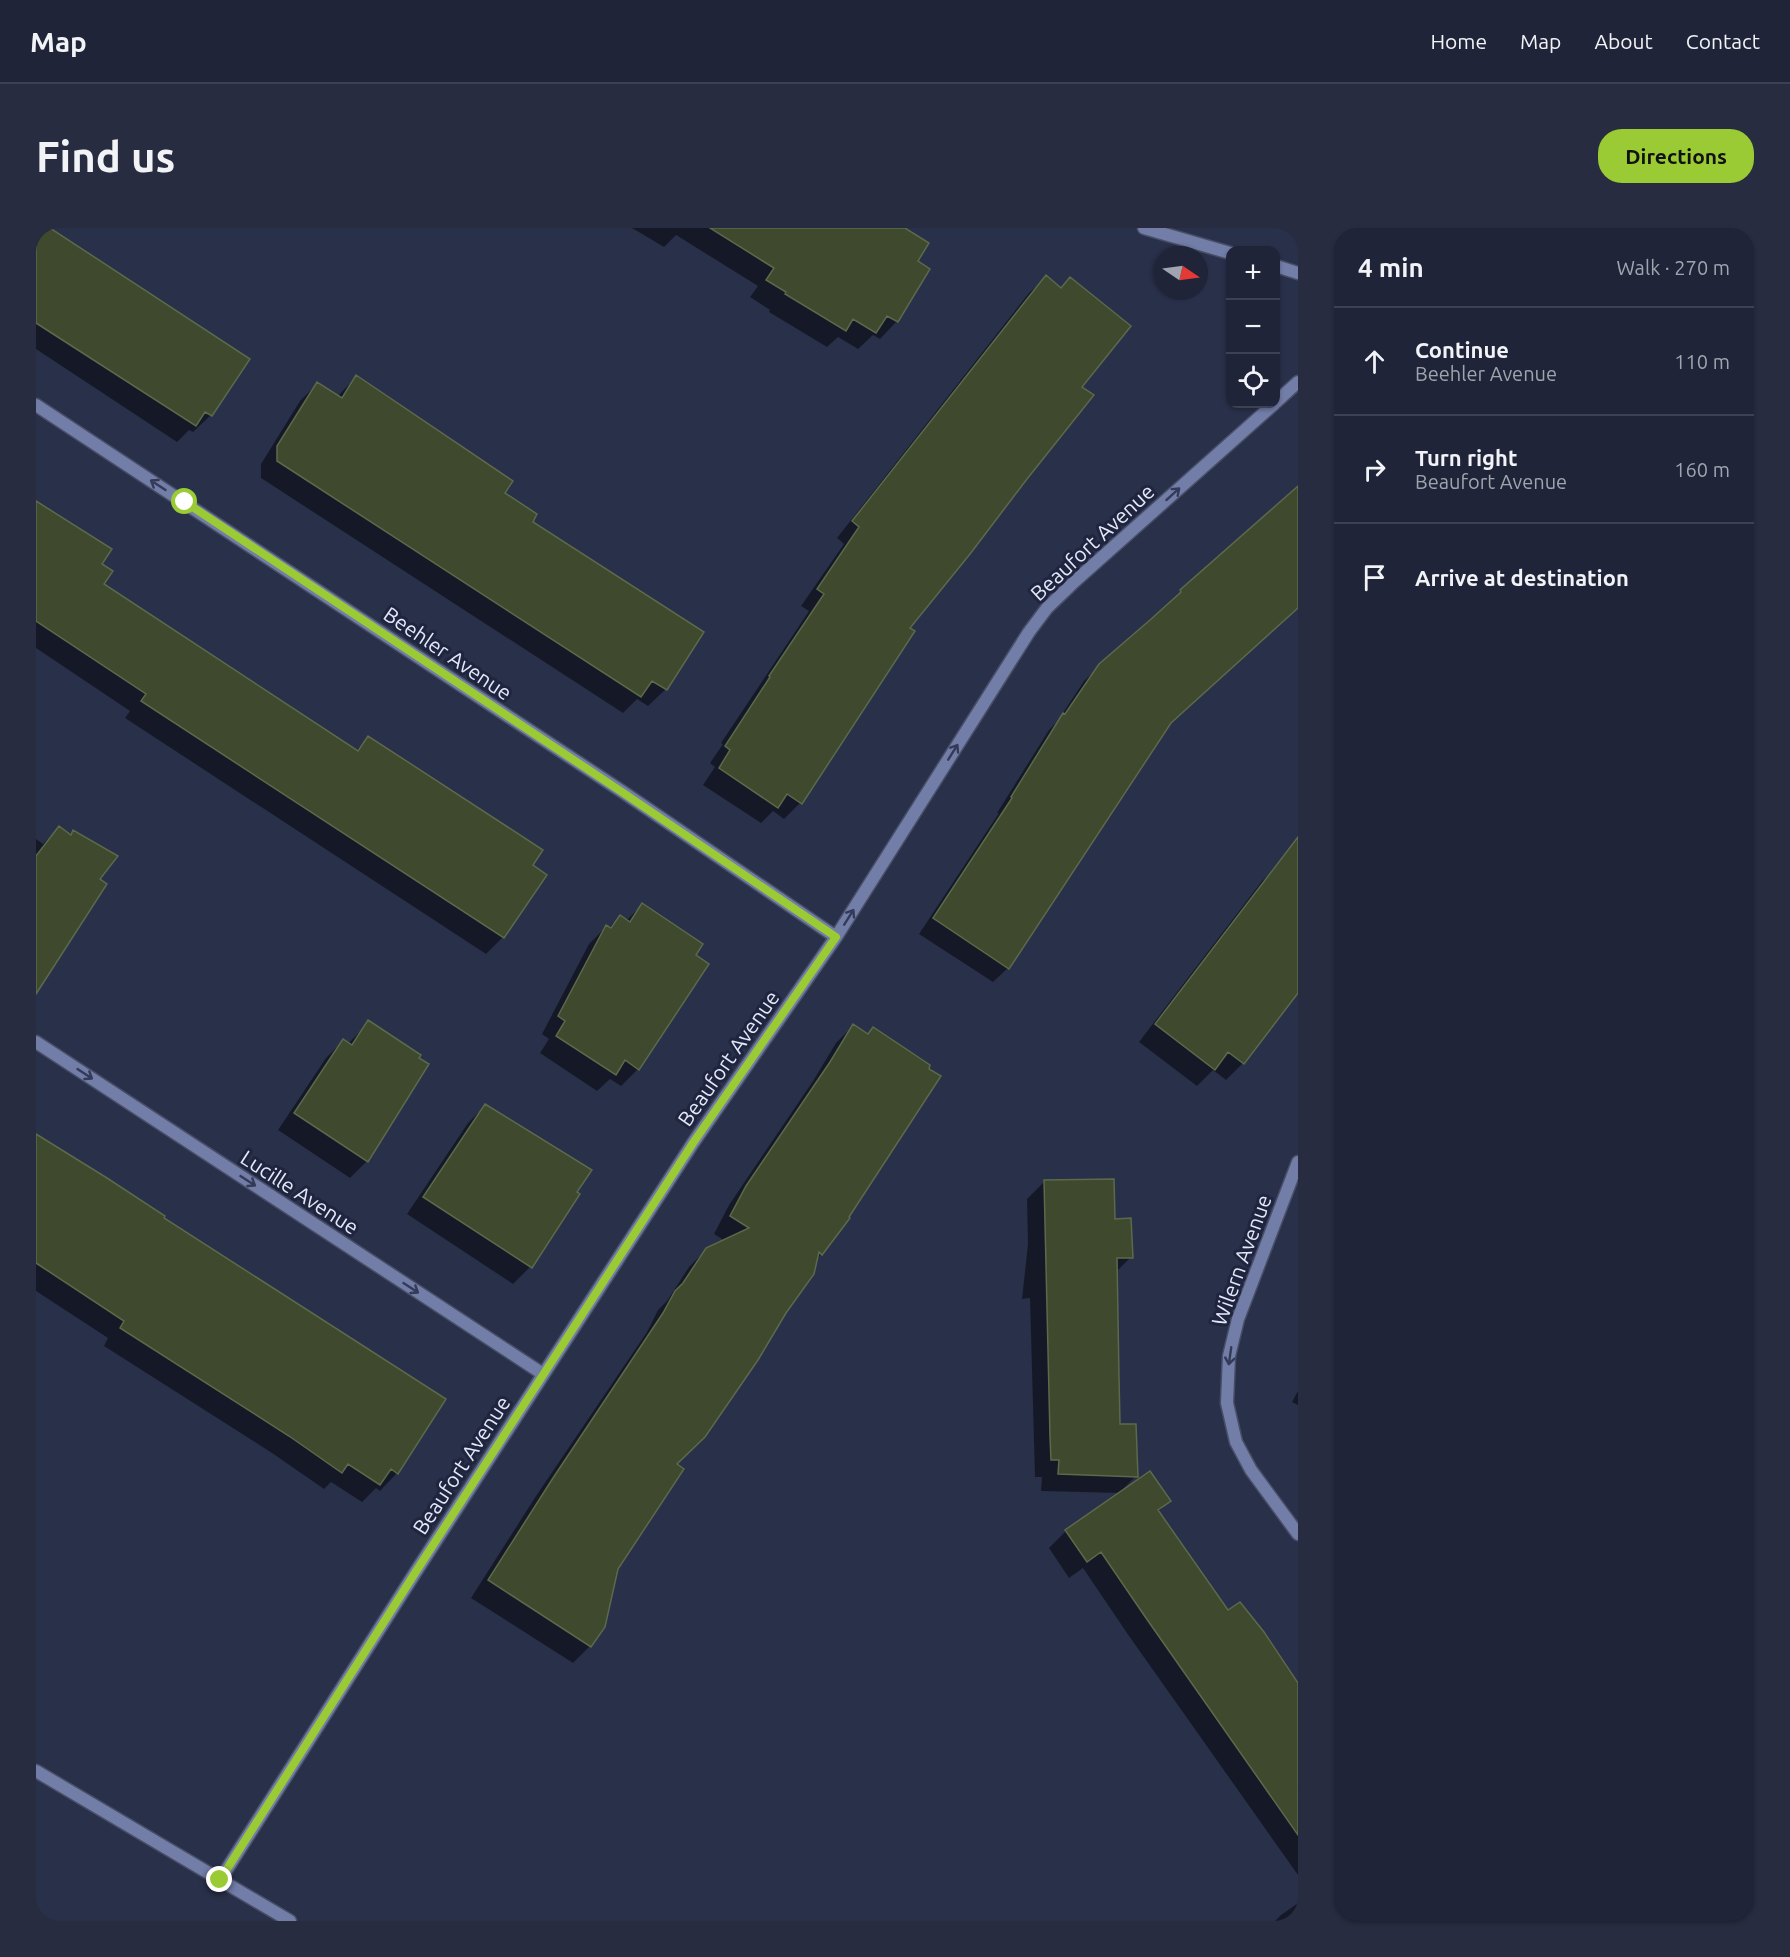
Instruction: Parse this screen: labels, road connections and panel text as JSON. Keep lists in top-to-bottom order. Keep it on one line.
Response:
{"streets":{"street":["Beaufort Avenue","Beehler Avenue","Lucille Avenue","Wilern Avenue"]},"crossings":[["Beaufort Avenue","Beehler Avenue"],["Beaufort Avenue","Lucille Avenue"]],"one_way":["Beaufort Avenue","Beehler Avenue","Lucille Avenue","Wilern Avenue"],"north":"right","page":{"header":"Map","nav":["Home","Map","About","Contact"],"buttons":"Directions","title":"Find us","heading":["4 min","Walk · 270 m"],"map_buttons":["+","−"],"list":[["Continue","Beehler Avenue","110 m"],["Turn right","Beaufort Avenue","160 m"],"Arrive at destination"]}}
